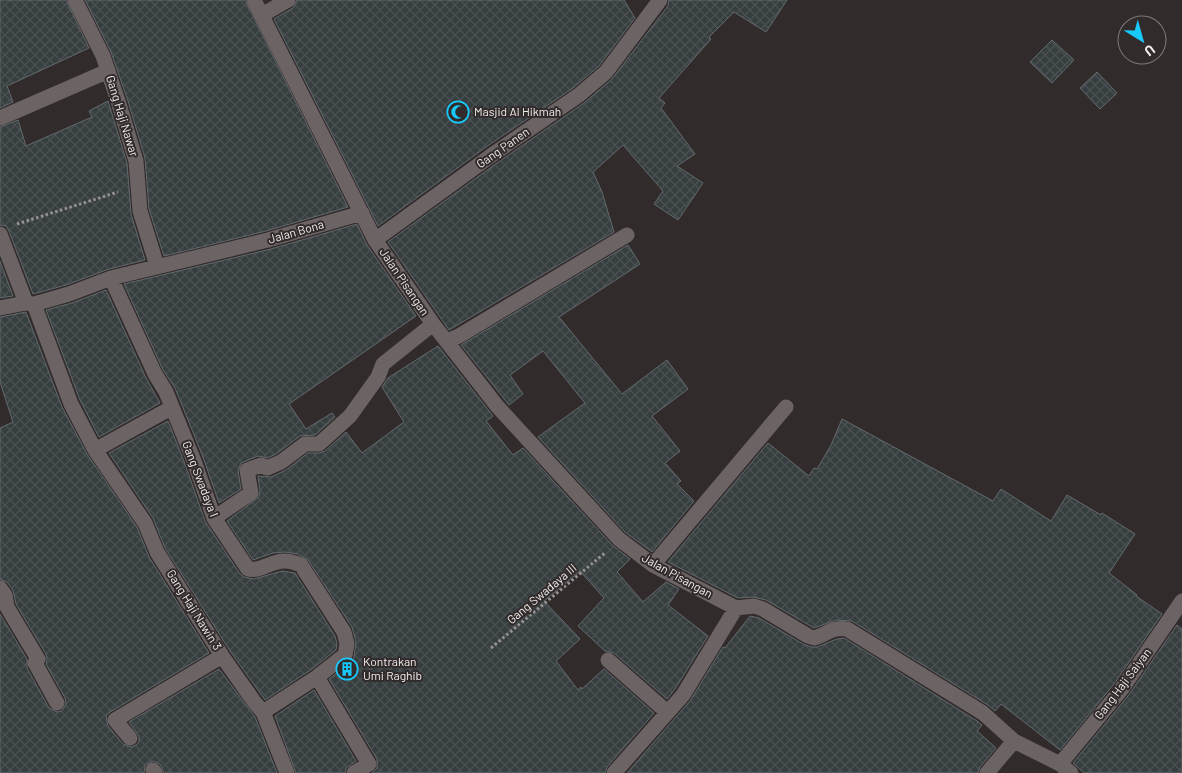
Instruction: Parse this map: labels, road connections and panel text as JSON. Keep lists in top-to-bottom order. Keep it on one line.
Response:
{"streets":{"street":["Gang Haji Nawar","Gang Panen","Jalan Bona","Jalan Pisangan","Gang Swadaya I","Gang Haji Nawin 3","Gang Haji Saiyan"],"path":["Gang Swadaya III"]},"crossings":[["Gang Haji Nawar","Jalan Bona"],["Gang Panen","Jalan Pisangan"],["Jalan Bona","Jalan Pisangan"],["Jalan Bona","Gang Swadaya I"],["Jalan Bona","Gang Haji Nawin 3"],["Jalan Pisangan","Gang Haji Saiyan"]],"places":{"mosque":["Masjid Al Hikmah"],"building":["Kontrakan Umi Raghib"]},"north":"bottom right"}
